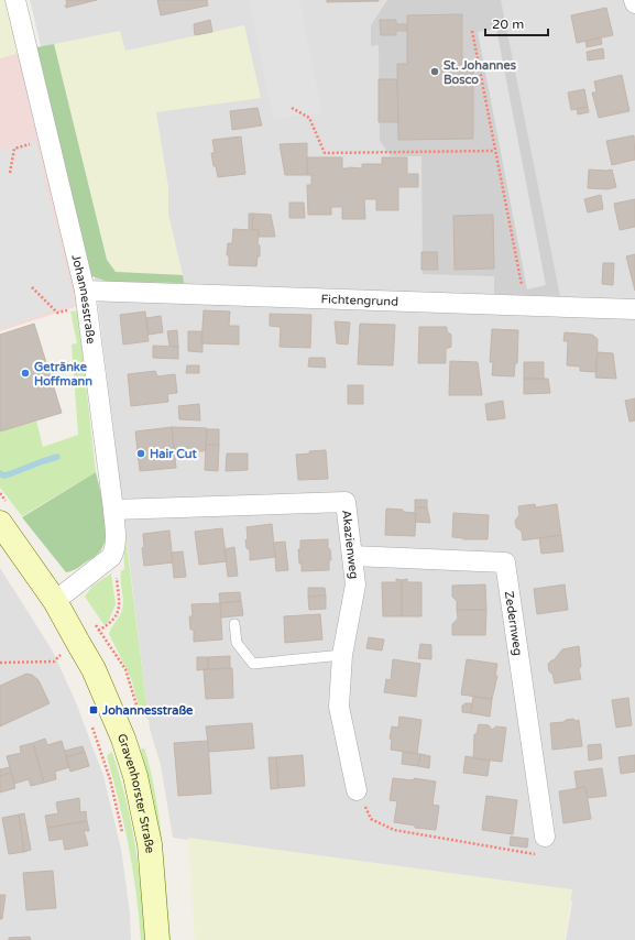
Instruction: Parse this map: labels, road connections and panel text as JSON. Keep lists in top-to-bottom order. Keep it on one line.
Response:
{"streets":{"main road":["Gravenhorster Straße"],"street":["Johannesstraße","Fichtengrund","Akazienweg","Zedernweg"]},"crossings":[["Johannesstraße","Fichtengrund"],["Johannesstraße","Akazienweg"],["Akazienweg","Zedernweg"]],"places":{"other":["St. Johannes Bosco","Getränke Hoffmann","Hair Cut"],"transit":["Johannesstraße"]},"scale_bar":"20 m"}
